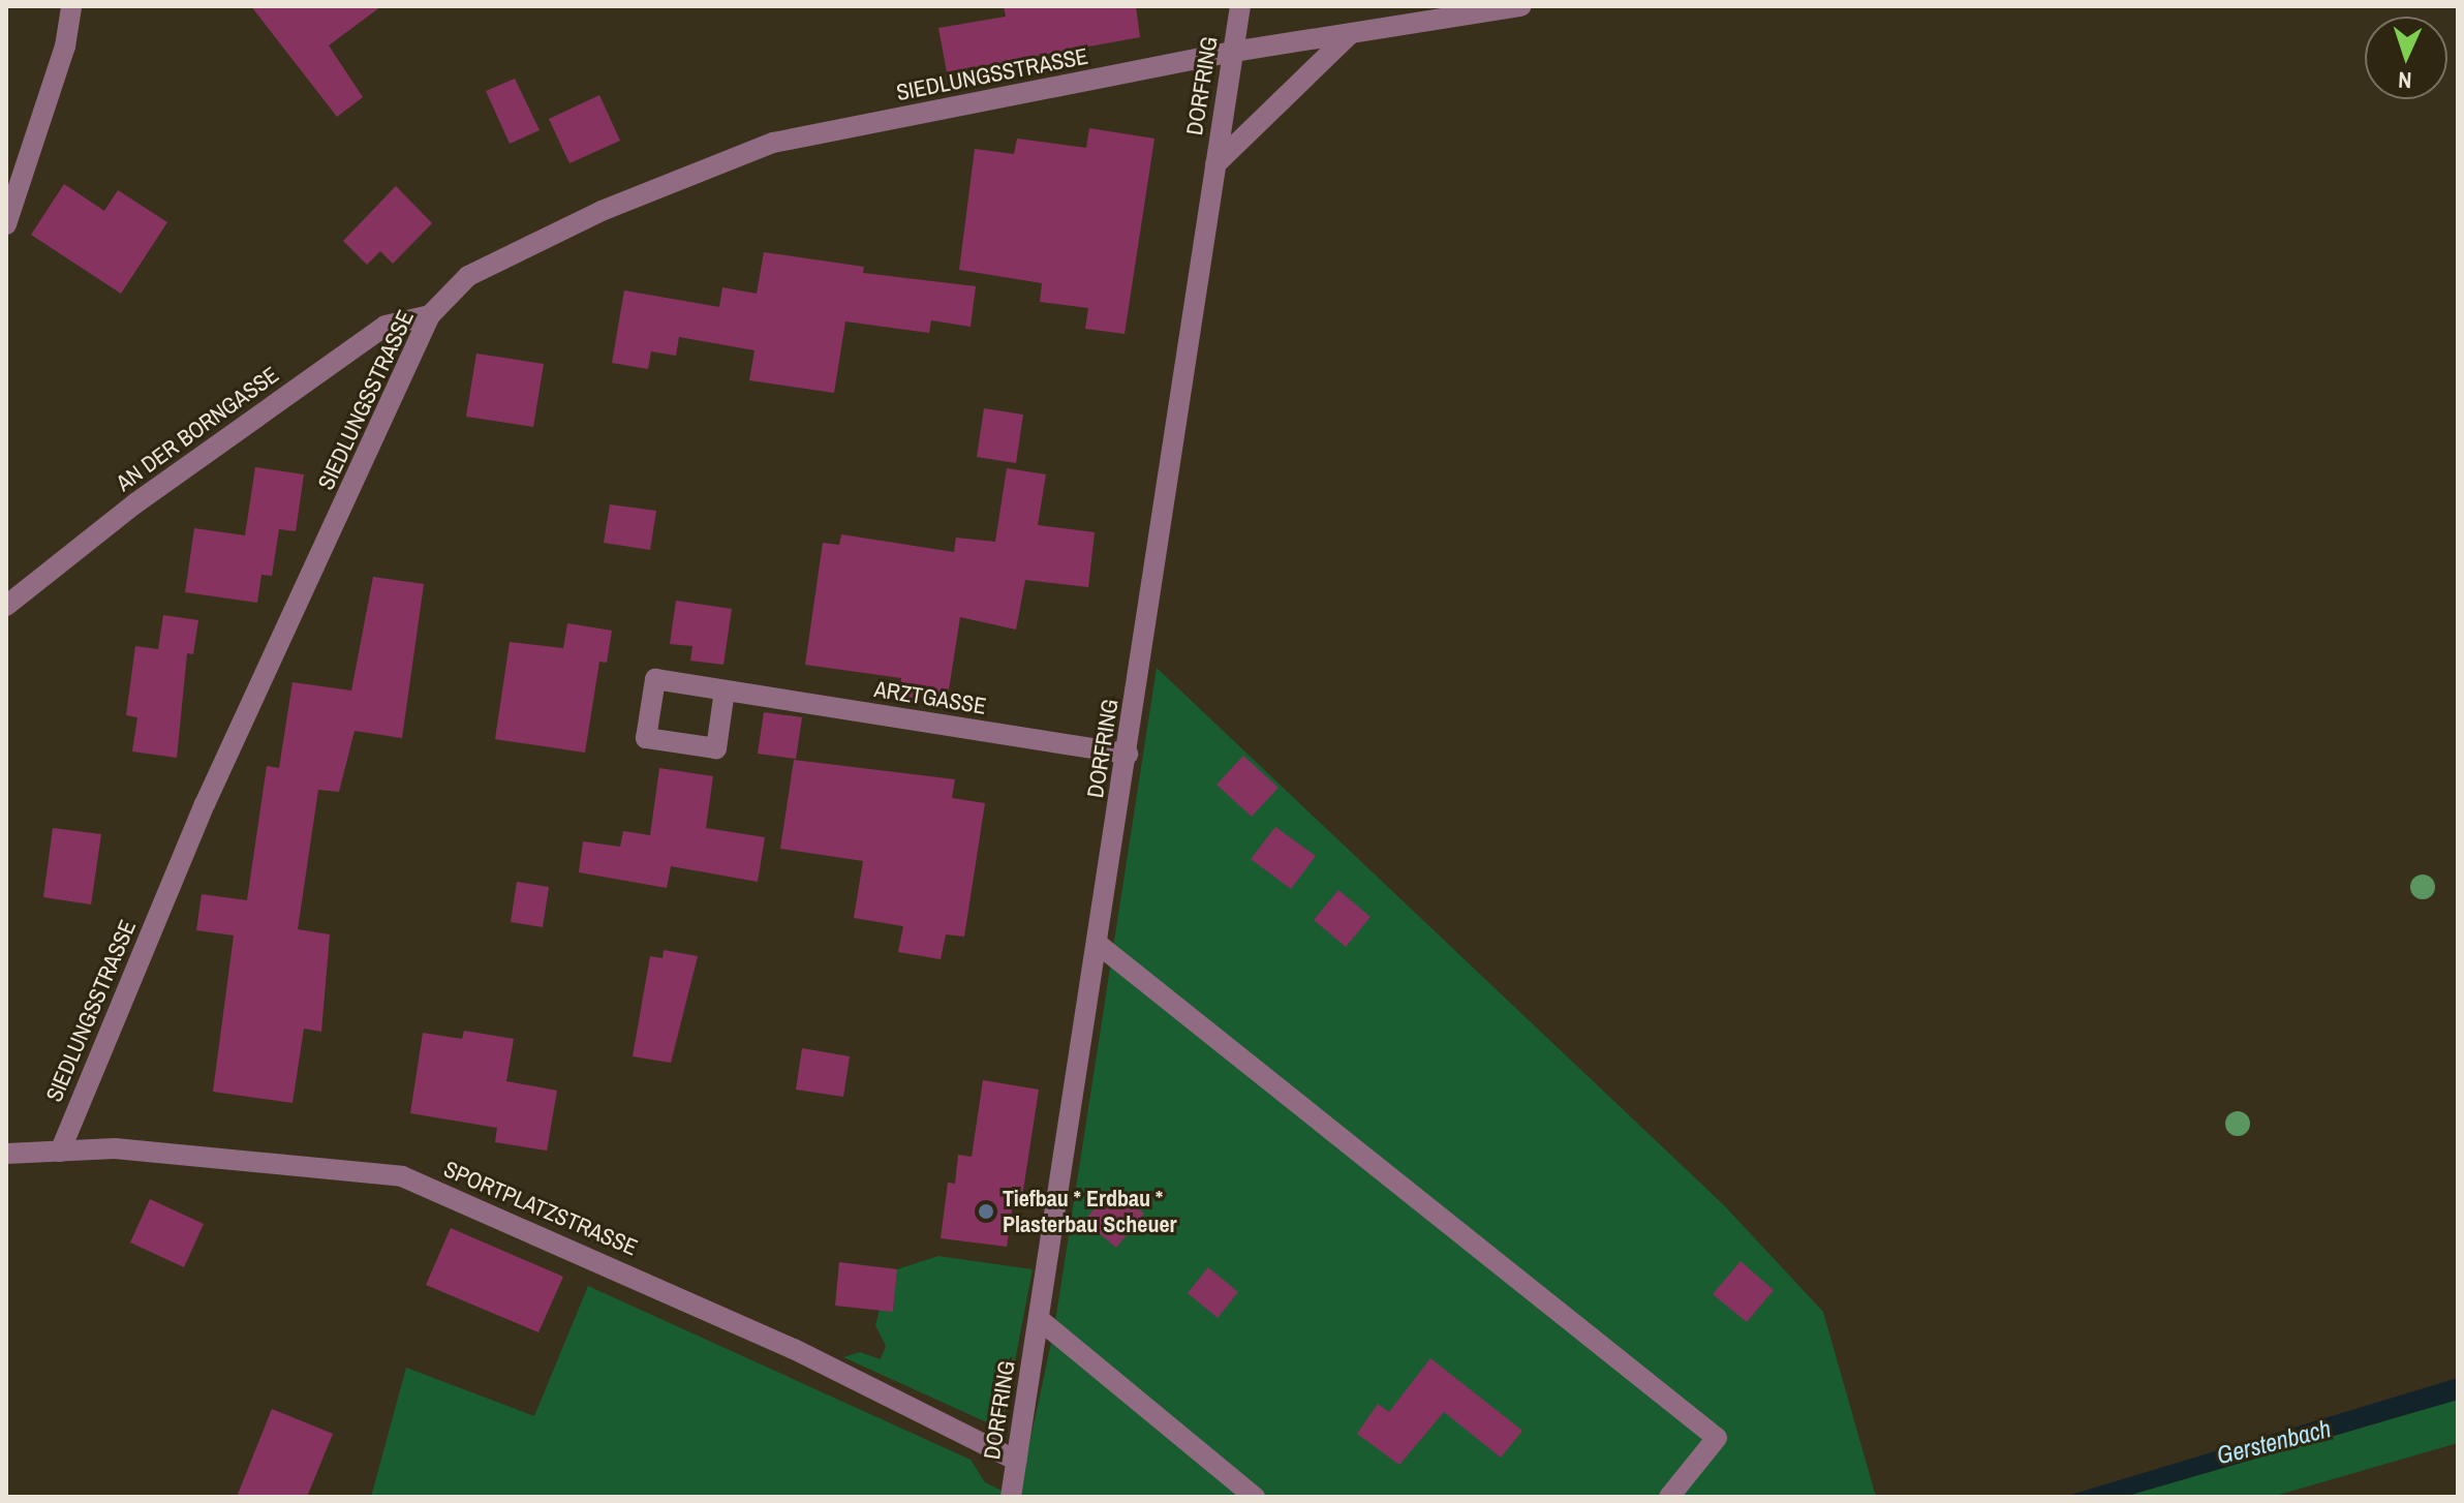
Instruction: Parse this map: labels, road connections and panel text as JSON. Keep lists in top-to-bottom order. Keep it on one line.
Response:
{"streets":{"street":["SIEDLUNGSSTRASSE","DORFRING","AN DER BORNGASSE","ARZTGASSE","SPORTPLATZSTRASSE"]},"crossings":[["SIEDLUNGSSTRASSE","DORFRING"],["SIEDLUNGSSTRASSE","AN DER BORNGASSE"],["SIEDLUNGSSTRASSE","SPORTPLATZSTRASSE"],["DORFRING","ARZTGASSE"],["DORFRING","SPORTPLATZSTRASSE"]],"water":["Gerstenbach"],"places":["Tiefbau * Erdbau * Plasterbau Scheuer"],"north":"bottom"}
